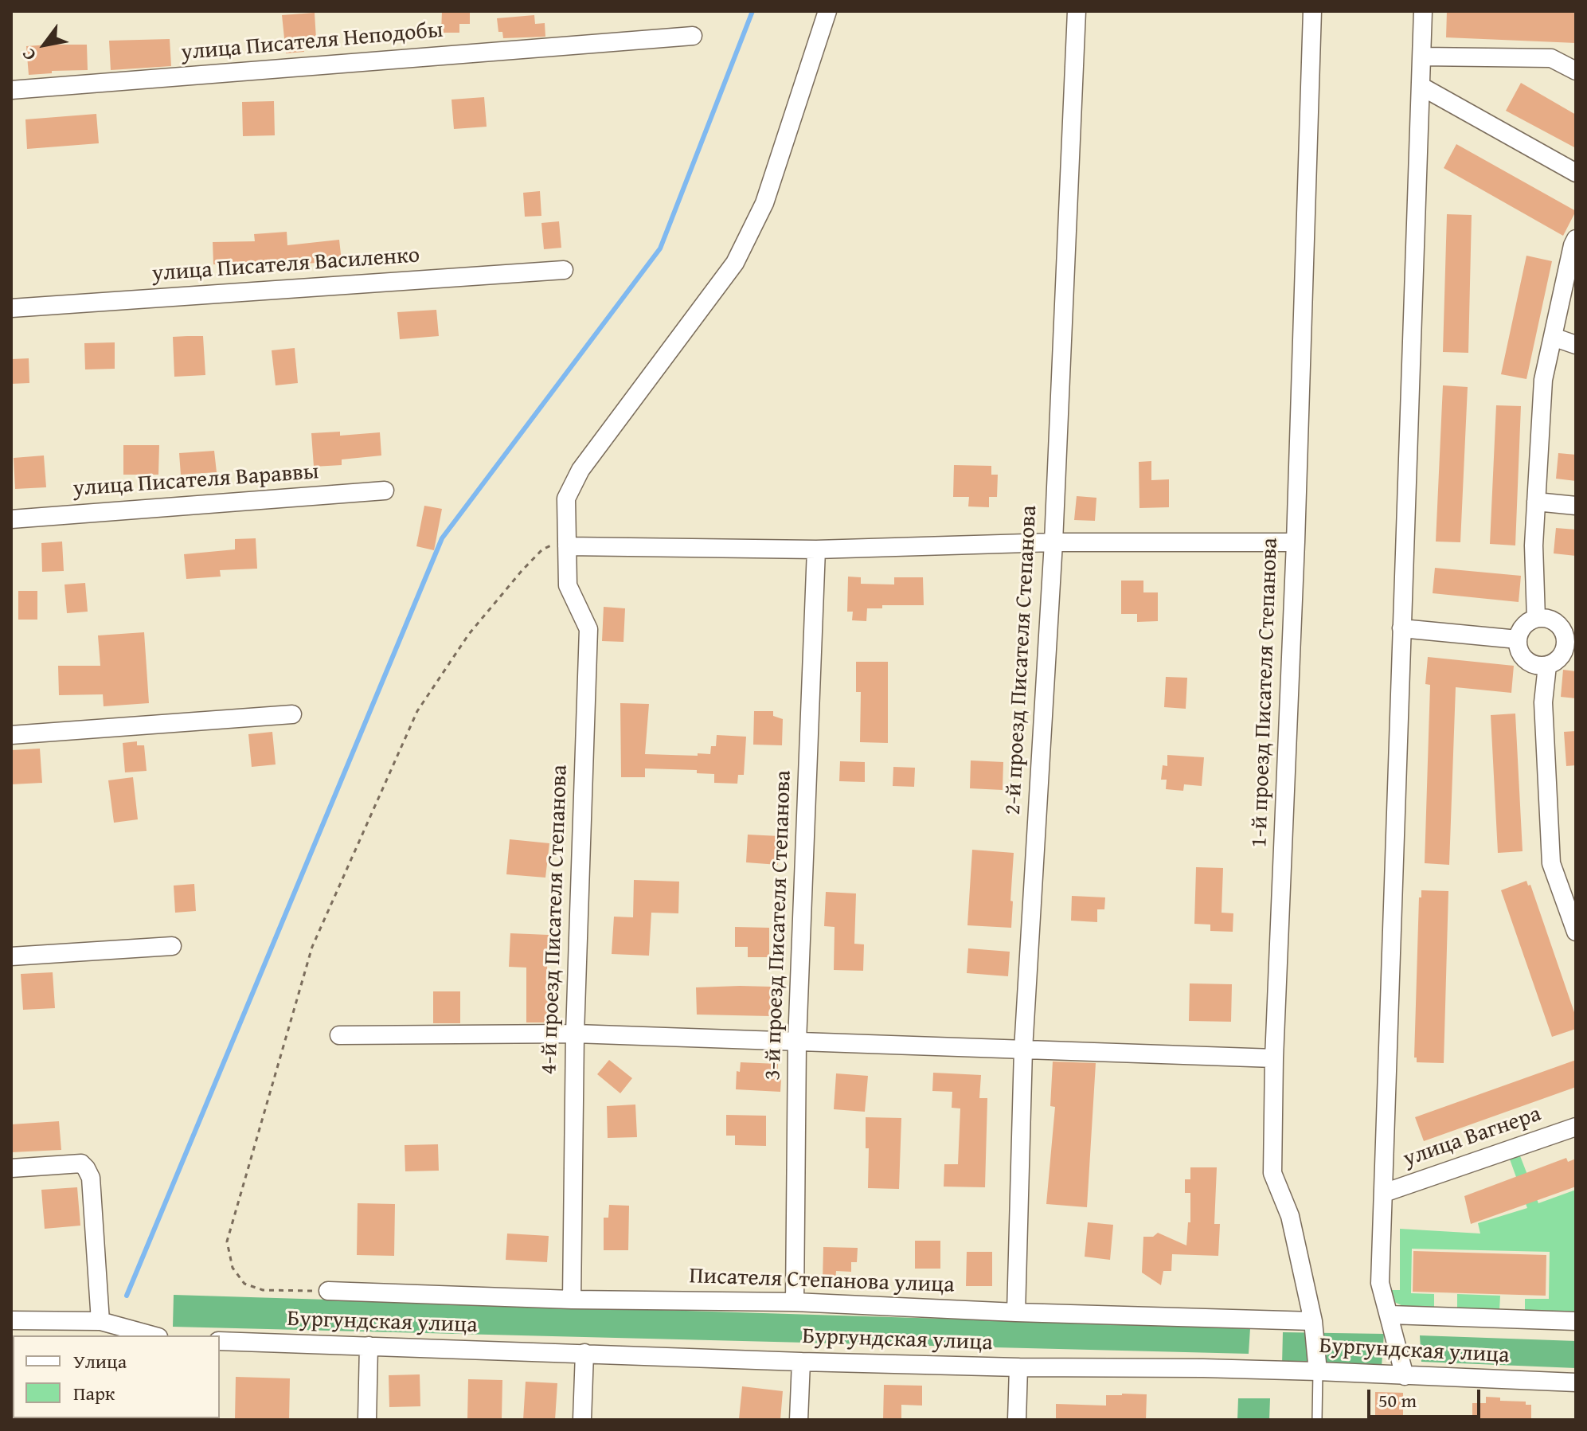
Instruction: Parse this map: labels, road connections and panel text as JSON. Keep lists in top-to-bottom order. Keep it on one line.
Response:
{"streets":{"street":["улица Писателя Неподобы","улица Писателя Василенко","улица Писателя Вараввы","2-й проезд Писателя Степанова","1-й проезд Писателя Степанова","4-й проезд Писателя Степанова","3-й проезд Писателя Степанова","улица Вагнера","Писателя Степанова улица","Бургундская улица"]},"crossings":[["2-й проезд Писателя Степанова","Писателя Степанова улица"],["1-й проезд Писателя Степанова","Писателя Степанова улица"],["1-й проезд Писателя Степанова","Бургундская улица"],["4-й проезд Писателя Степанова","Писателя Степанова улица"],["3-й проезд Писателя Степанова","Писателя Степанова улица"]],"legend":["Улица","Парк"],"scale_bar":"50 m","north":"bottom left"}
